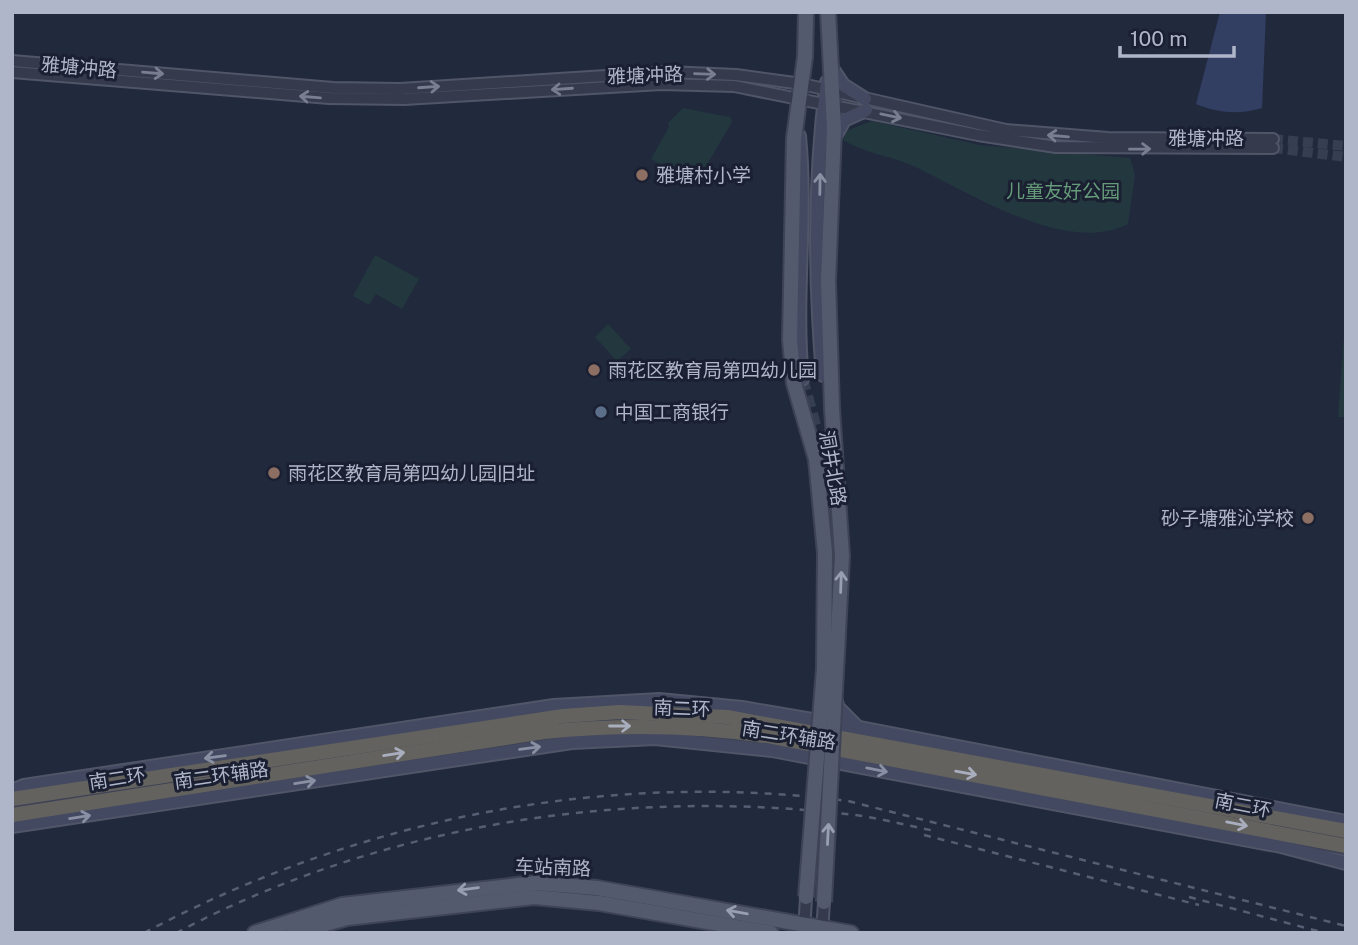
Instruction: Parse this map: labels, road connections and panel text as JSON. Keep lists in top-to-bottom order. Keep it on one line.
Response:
{"streets":{"highway":["南二环"],"main road":["洞井北路","南二环辅路","车站南路"],"street":["雅塘冲路"]},"crossings":[["雅塘冲路","洞井北路"],["洞井北路","车站南路"]],"parks":["儿童友好公园"],"places":["雅塘村小学","雨花区教育局第四幼儿园","中国工商银行","雨花区教育局第四幼儿园旧址","砂子塘雅沁学校"],"scale_bar":"100 m"}
